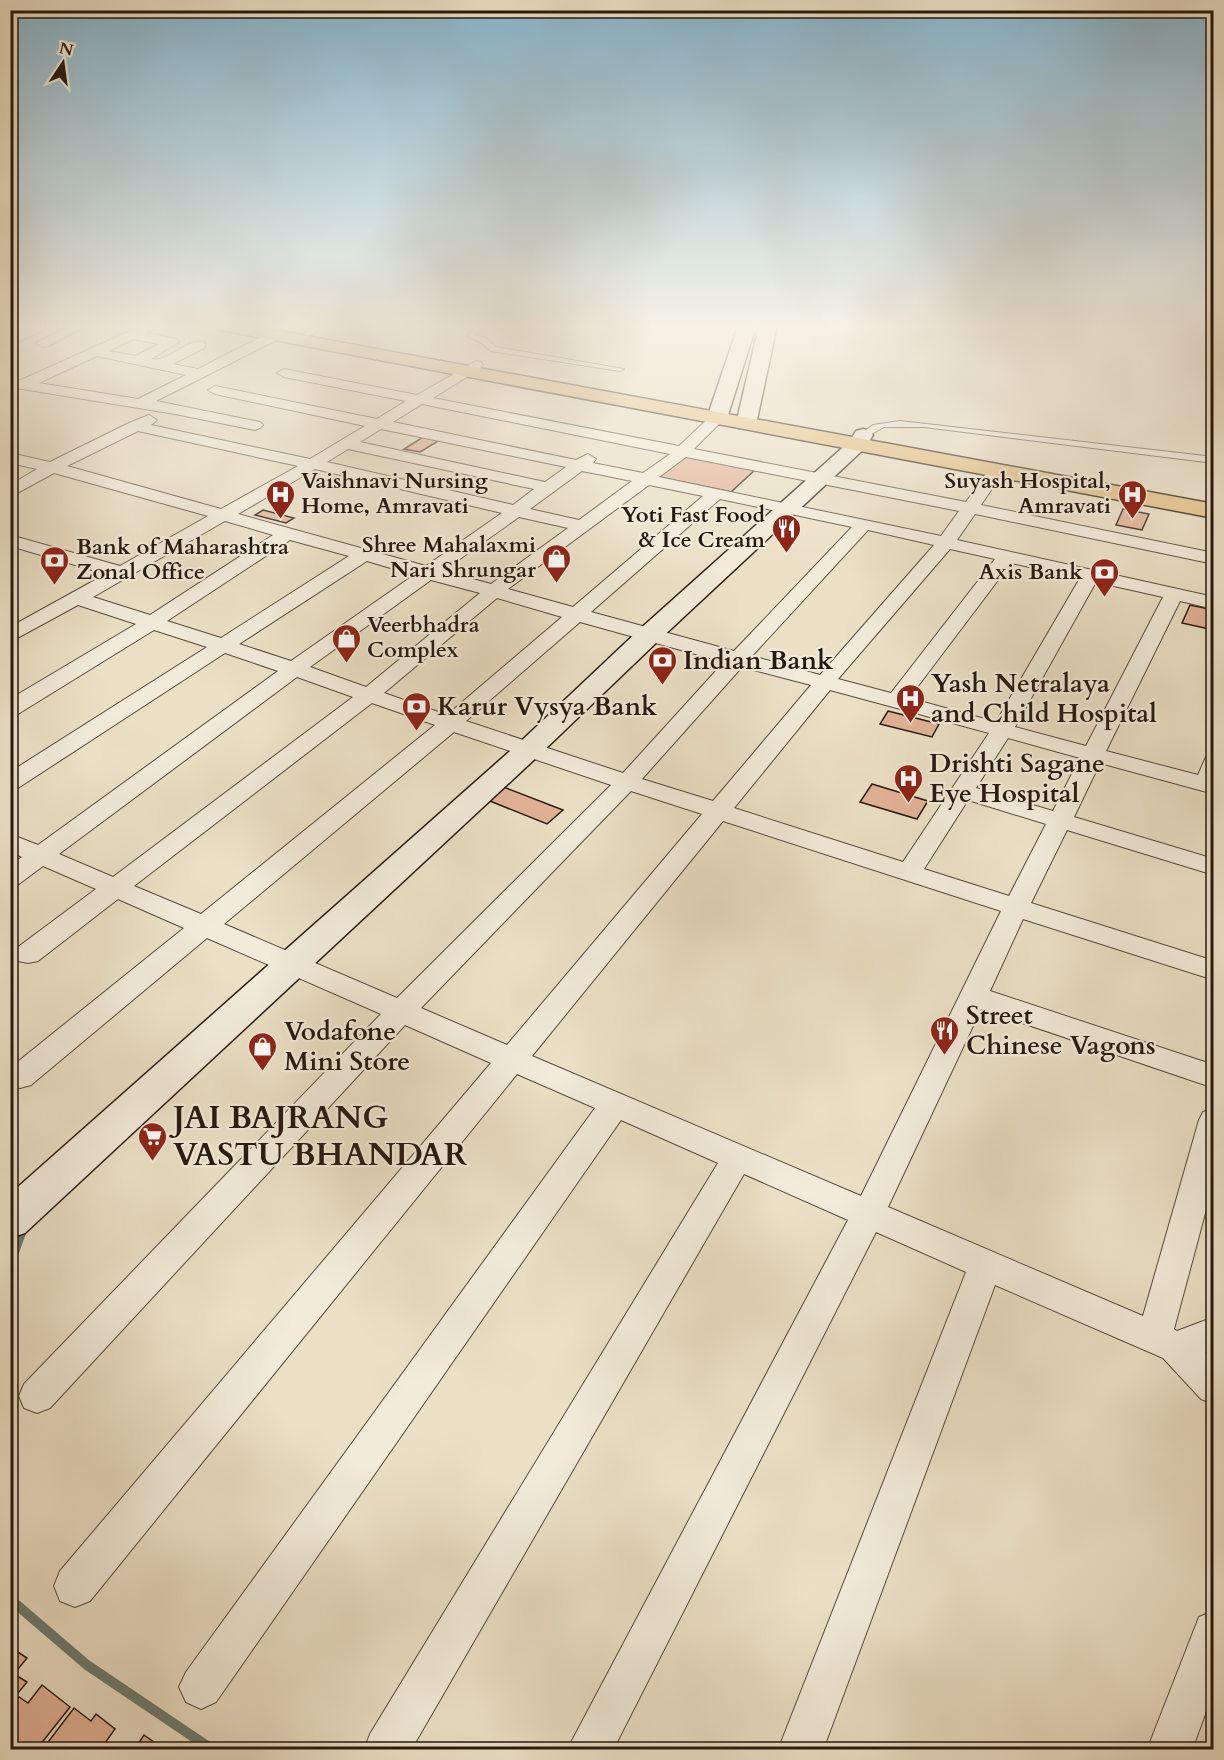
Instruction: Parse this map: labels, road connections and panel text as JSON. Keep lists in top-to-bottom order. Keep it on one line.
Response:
{"places":{"hospital":["Vaishnavi Nursing Home, Amravati","Suyash Hospital, Amravati","Yash Netralaya and Child Hospital","Drishti Sagane Eye Hospital"],"restaurant":["Yoti Fast Food & Ice Cream","Street Chinese Vagons"],"shop":["Shree Mahalaxmi Nari Shrungar","Veerbhadra Complex","Vodafone Mini Store"],"bank":["Bank of Maharashtra Zonal Office","Axis Bank","Indian Bank","Karur Vysya Bank"],"supermarket":["JAI BAJRANG VASTU BHANDAR"]},"north":"top"}
